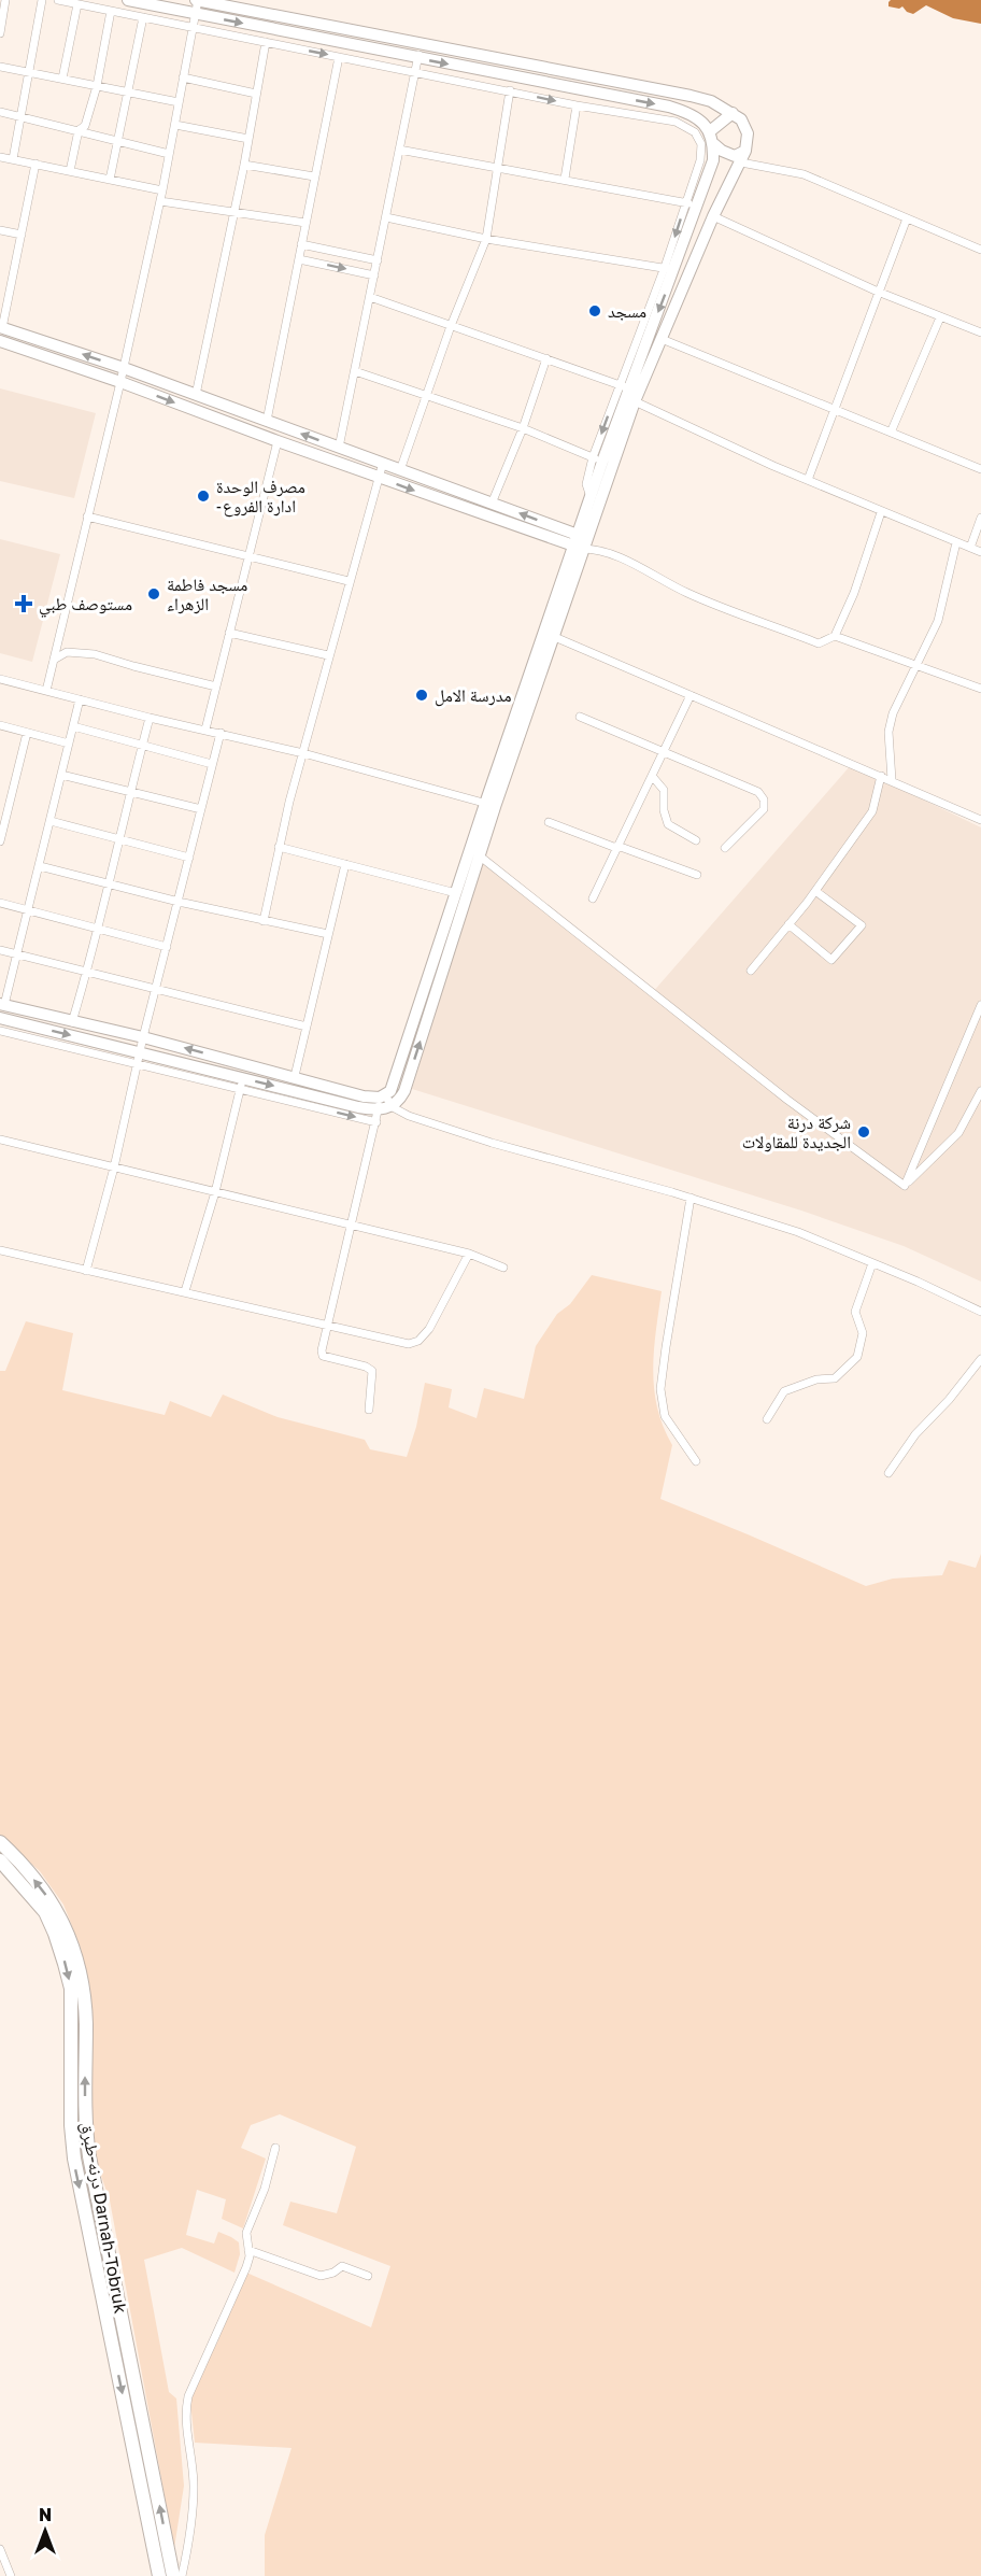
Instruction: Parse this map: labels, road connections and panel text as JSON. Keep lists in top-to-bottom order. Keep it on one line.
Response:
{"streets":{"highway":["درنه-طبرق Darnah-Tobruk"]},"places":{"other":["مسجد","مصرف الوحدة -ادارة الفروع","مسجد فاطمة الزهراء","مدرسة الامل","شركة درنة الجديدة للمقاولات"],"health":["مستوصف طبي"]},"north":"top"}
